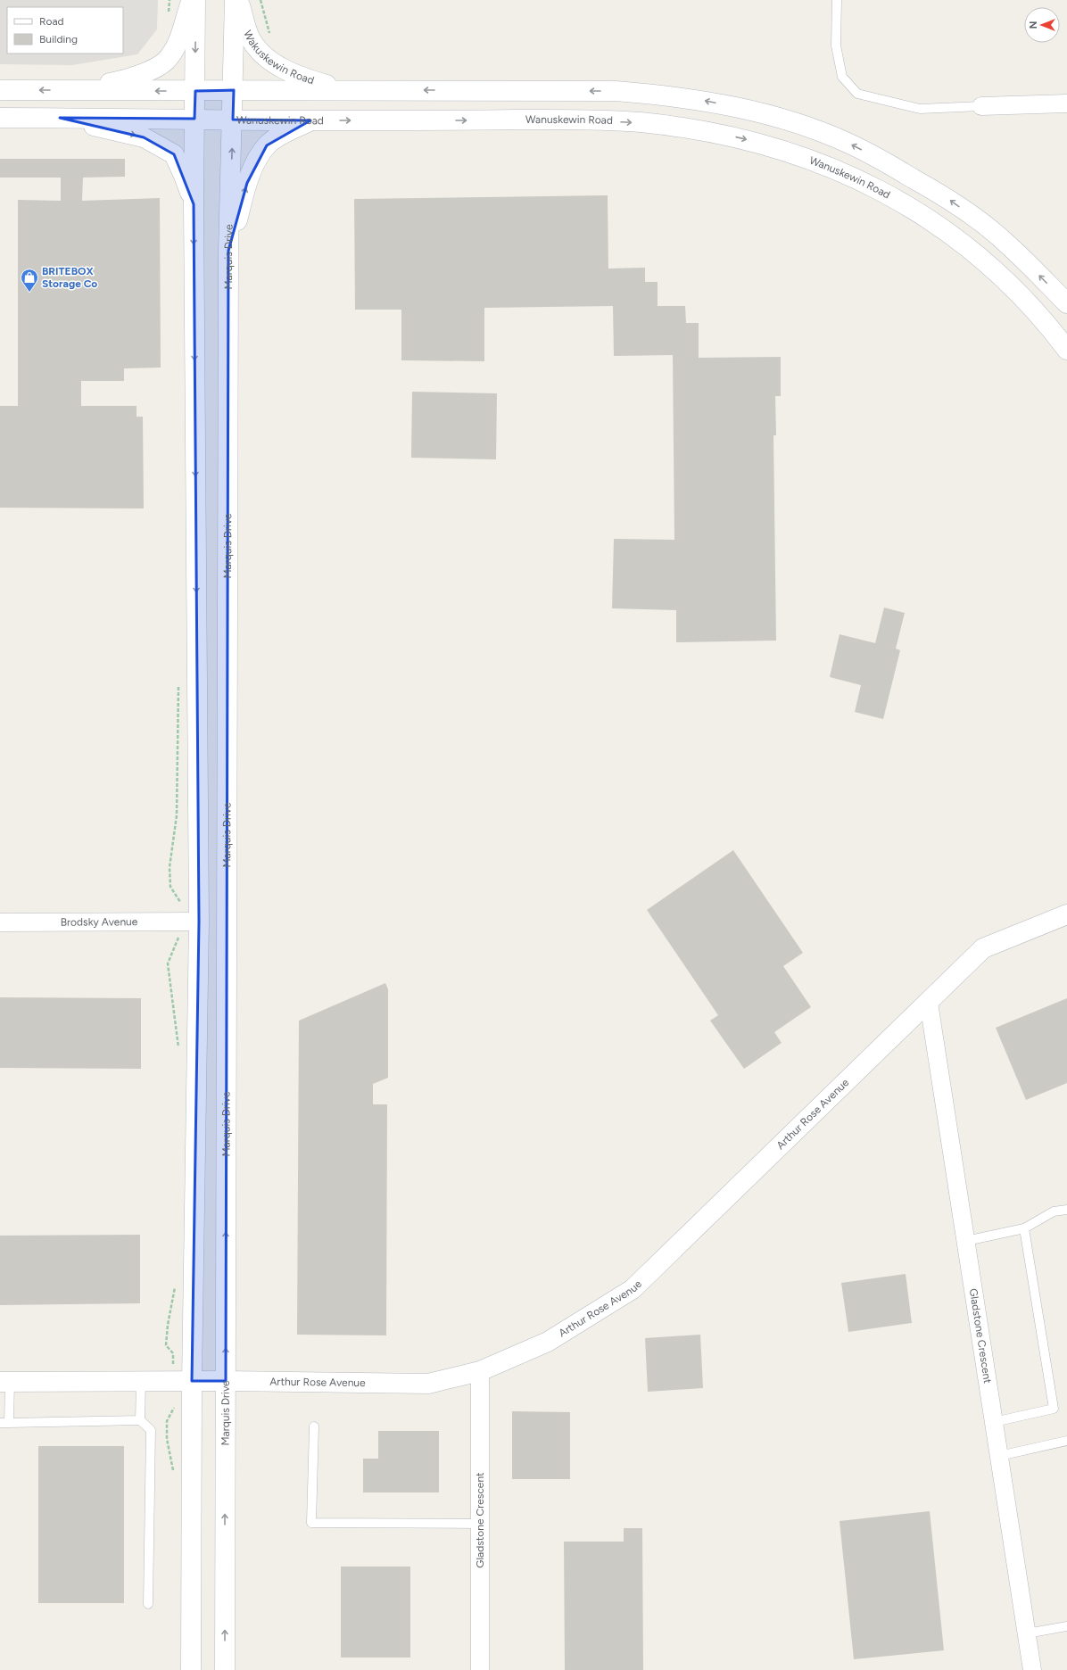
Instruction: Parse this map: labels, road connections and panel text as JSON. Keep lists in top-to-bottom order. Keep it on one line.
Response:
{"streets":{"main road":["Wakuskewin Road","Wanuskewin Road","Marquis Drive","Arthur Rose Avenue"],"street":["Brodsky Avenue","Gladstone Crescent"]},"crossings":[["Wanuskewin Road","Marquis Drive"],["Marquis Drive","Arthur Rose Avenue"],["Arthur Rose Avenue","Gladstone Crescent"]],"places":{"shop":["BRITEBOX Storage Co"]},"legend":["Road","Building"],"north":"left"}
